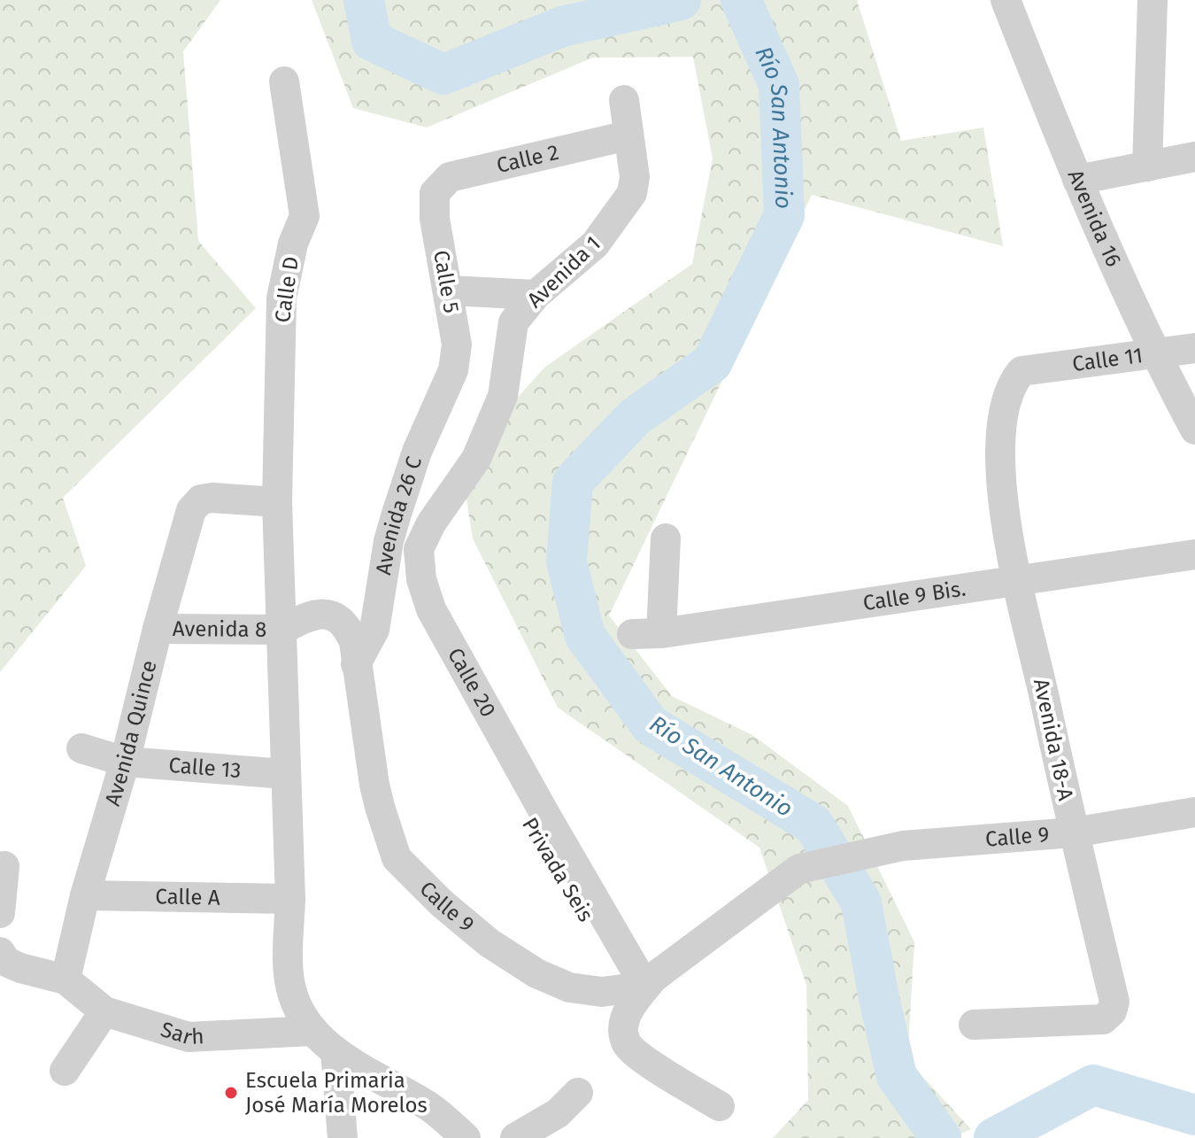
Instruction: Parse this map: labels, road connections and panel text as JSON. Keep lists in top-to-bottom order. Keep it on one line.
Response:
{"streets":{"street":["Calle 2","Avenida 16","Avenida 1","Calle 5","Calle D","Calle 11","Avenida 26 C","Calle 9 Bis.","Avenida 8","Calle 20","Avenida Quince","Avenida 18-A","Calle 13","Calle 9","Privada Seis","Calle A","Sarh"]},"crossings":[["Calle 2","Avenida 1"],["Calle 2","Calle 5"],["Avenida 16","Calle 11"],["Avenida 1","Calle 20"],["Calle 5","Avenida 26 C"],["Calle D","Avenida 8"],["Calle D","Avenida Quince"],["Calle D","Calle 9"],["Calle 11","Avenida 18-A"],["Avenida 26 C","Calle 9"],["Calle 9 Bis.","Avenida 18-A"],["Avenida 8","Avenida Quince"],["Avenida 8","Calle 9"],["Calle 20","Calle 9"],["Calle 20","Privada Seis"],["Avenida Quince","Calle 13"],["Avenida Quince","Calle A"],["Avenida Quince","Sarh"],["Avenida 18-A","Calle 9"],["Calle 9","Privada Seis"]],"water":["Río San Antonio"],"places":["Escuela Primaria José María Morelos"]}
